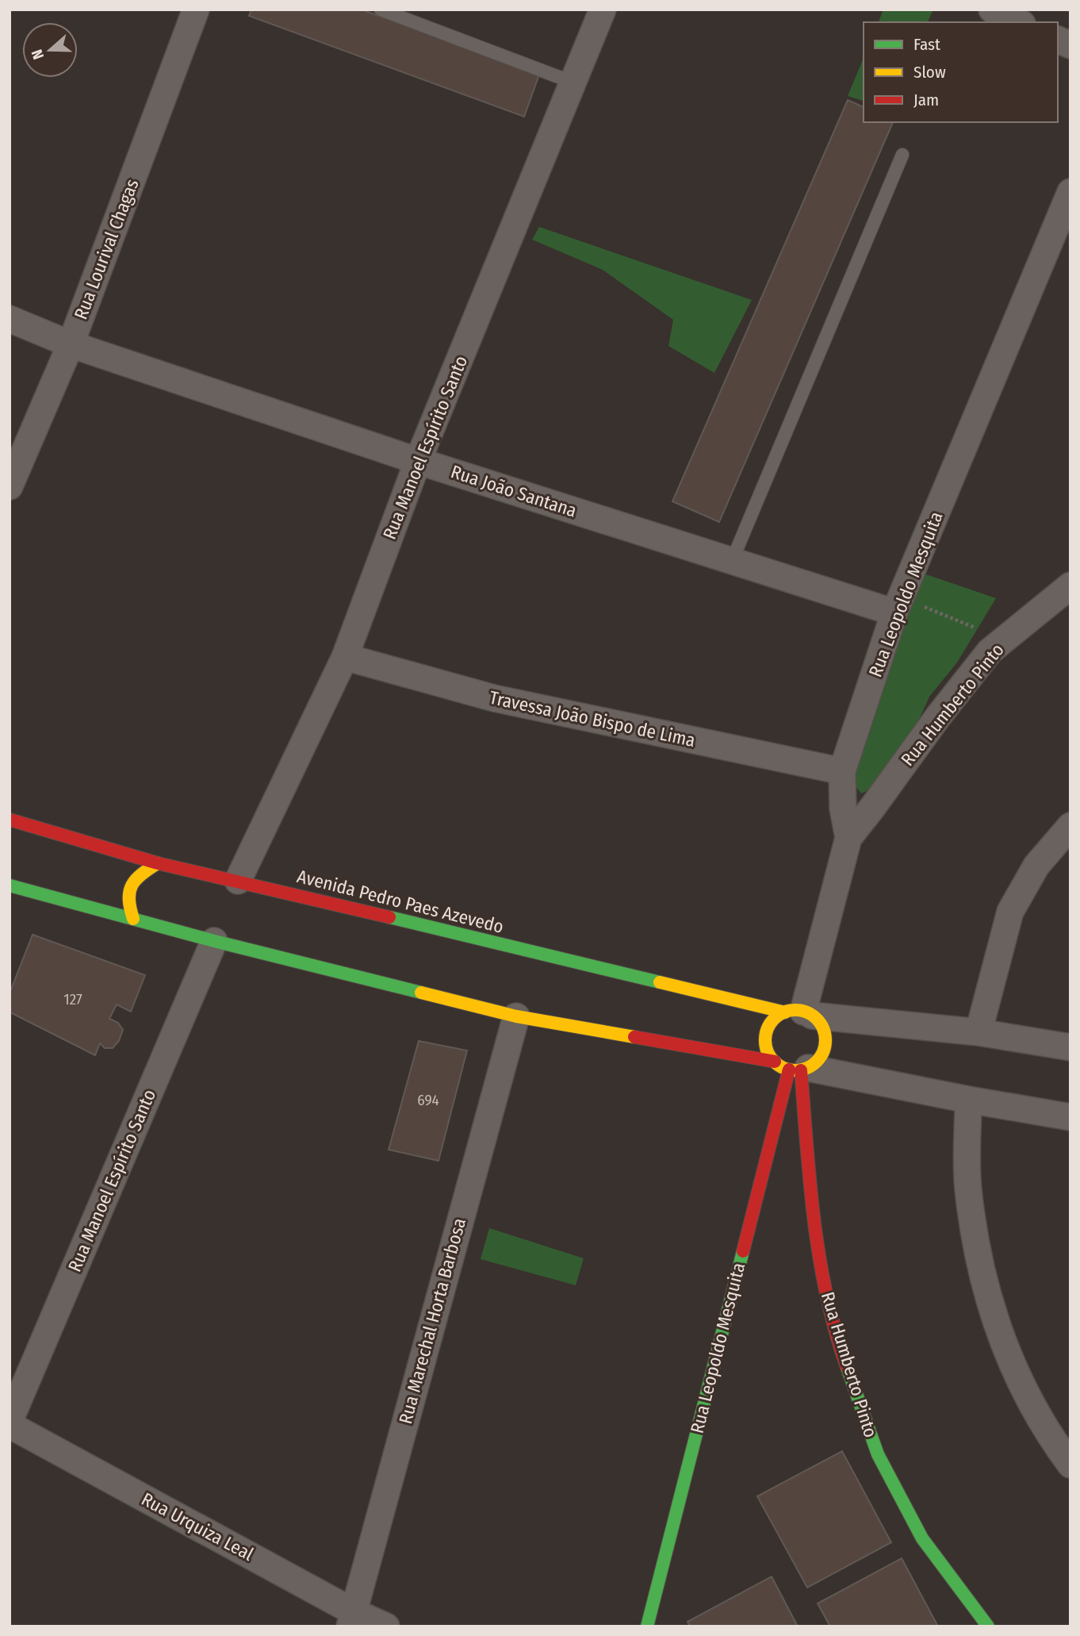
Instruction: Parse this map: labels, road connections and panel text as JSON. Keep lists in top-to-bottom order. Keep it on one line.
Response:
{"streets":{"street":["Rua Lourival Chagas","Rua Manoel Espírito Santo","Rua João Santana","Rua Leopoldo Mesquita","Rua Humberto Pinto","Travessa João Bispo de Lima","Avenida Pedro Paes Azevedo","Rua Marechal Horta Barbosa","Rua Urquiza Leal"]},"crossings":[["Rua Lourival Chagas","Rua João Santana"],["Rua Manoel Espírito Santo","Rua João Santana"],["Rua Manoel Espírito Santo","Travessa João Bispo de Lima"],["Rua Manoel Espírito Santo","Avenida Pedro Paes Azevedo"],["Rua Manoel Espírito Santo","Rua Urquiza Leal"],["Rua João Santana","Rua Leopoldo Mesquita"],["Rua Leopoldo Mesquita","Rua Humberto Pinto"],["Rua Leopoldo Mesquita","Travessa João Bispo de Lima"],["Rua Leopoldo Mesquita","Avenida Pedro Paes Azevedo"],["Rua Humberto Pinto","Avenida Pedro Paes Azevedo"],["Rua Marechal Horta Barbosa","Rua Urquiza Leal"]],"house_numbers":["127","694"],"legend":["Fast","Slow","Jam"],"north":"left"}
